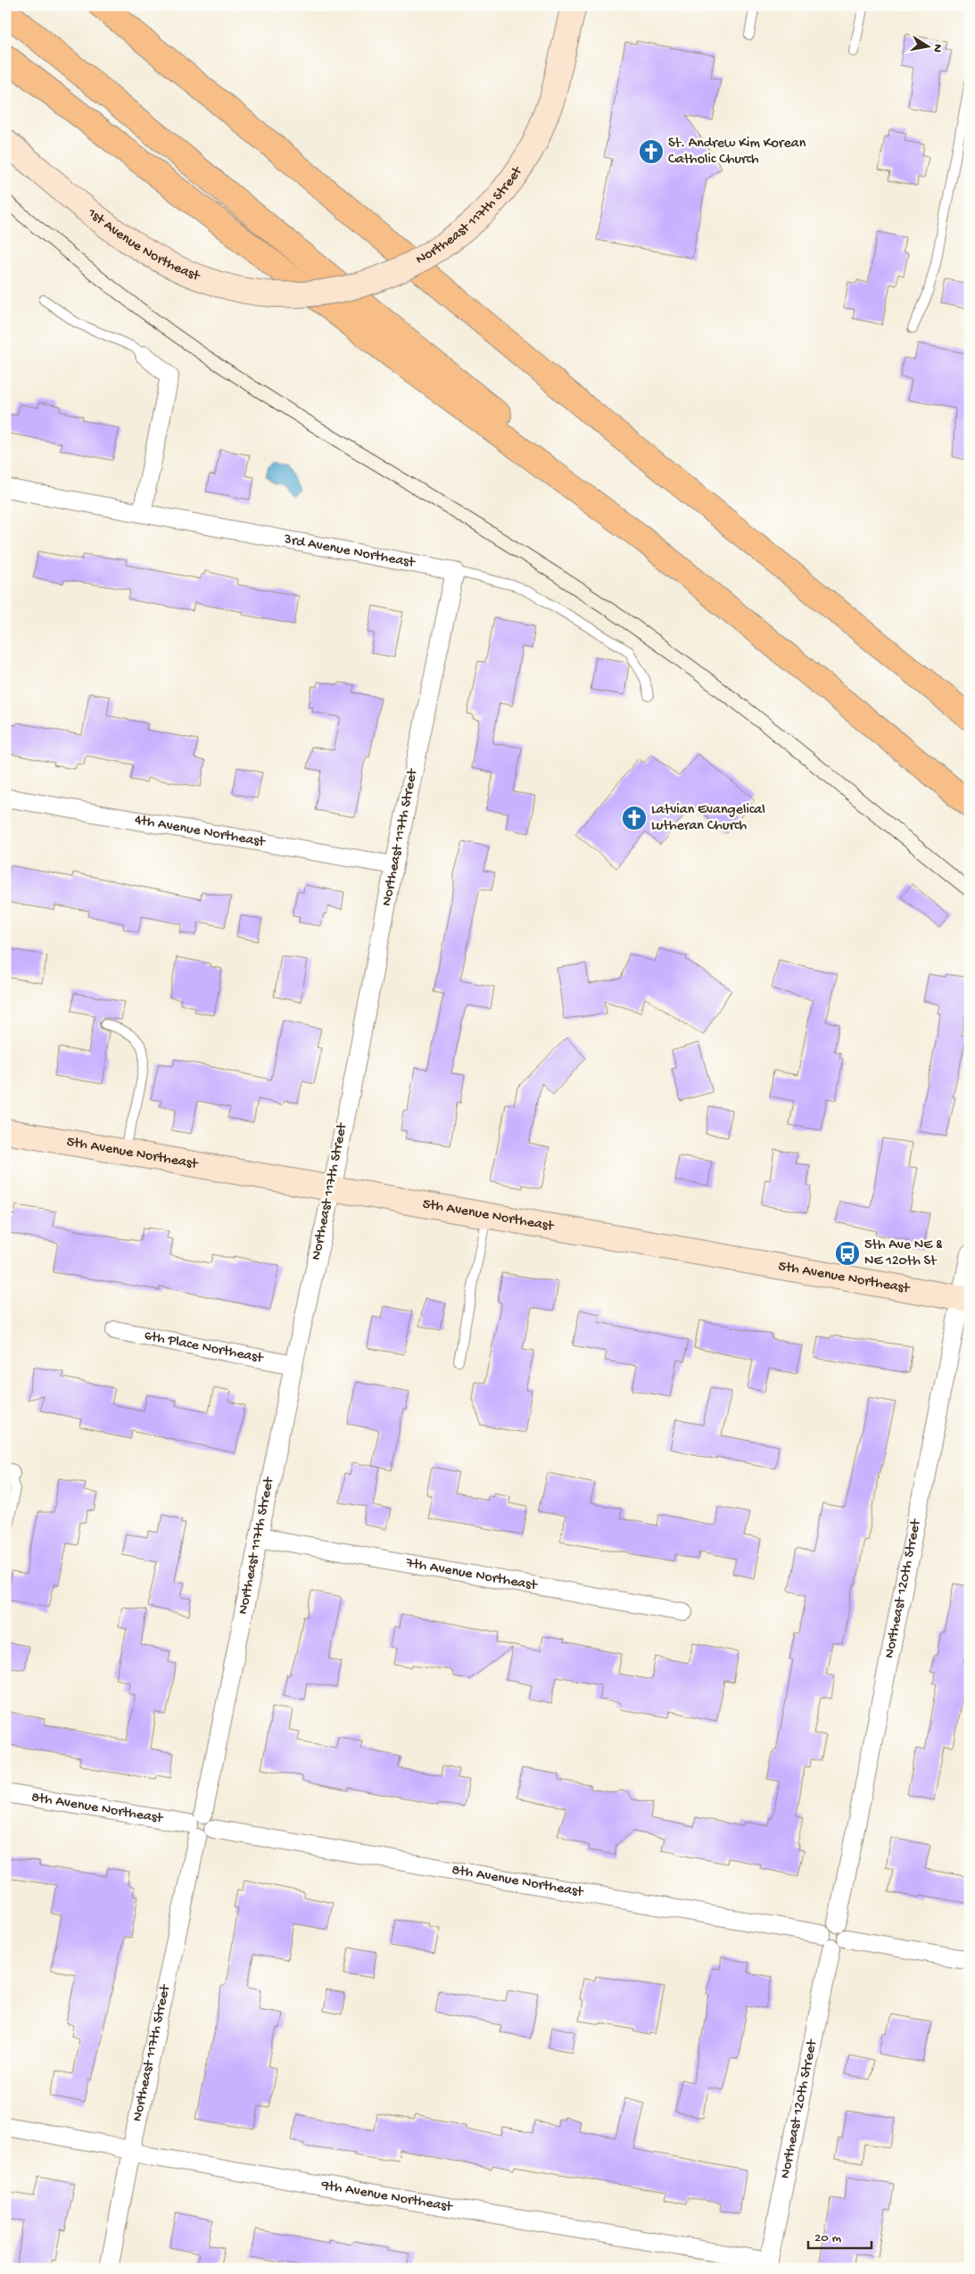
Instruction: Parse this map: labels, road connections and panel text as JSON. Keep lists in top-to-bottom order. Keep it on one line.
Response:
{"streets":{"main road":["Northeast 117th Street","1st Avenue Northeast","5th Avenue Northeast"],"street":["3rd Avenue Northeast","4th Avenue Northeast","6th Place Northeast","7th Avenue Northeast","Northeast 120th Street","8th Avenue Northeast","9th Avenue Northeast"]},"crossings":[["Northeast 117th Street","1st Avenue Northeast"],["Northeast 117th Street","3rd Avenue Northeast"],["Northeast 117th Street","4th Avenue Northeast"],["Northeast 117th Street","5th Avenue Northeast"],["Northeast 117th Street","6th Place Northeast"],["Northeast 117th Street","7th Avenue Northeast"],["Northeast 117th Street","8th Avenue Northeast"],["Northeast 117th Street","9th Avenue Northeast"],["5th Avenue Northeast","Northeast 120th Street"],["Northeast 120th Street","8th Avenue Northeast"],["Northeast 120th Street","9th Avenue Northeast"]],"places":{"church":["St. Andrew Kim Korean Catholic Church","Latvian Evangelical Lutheran Church"],"bus stop":["5th Ave NE & NE 120th St"]},"scale_bar":"20 m","north":"right"}
